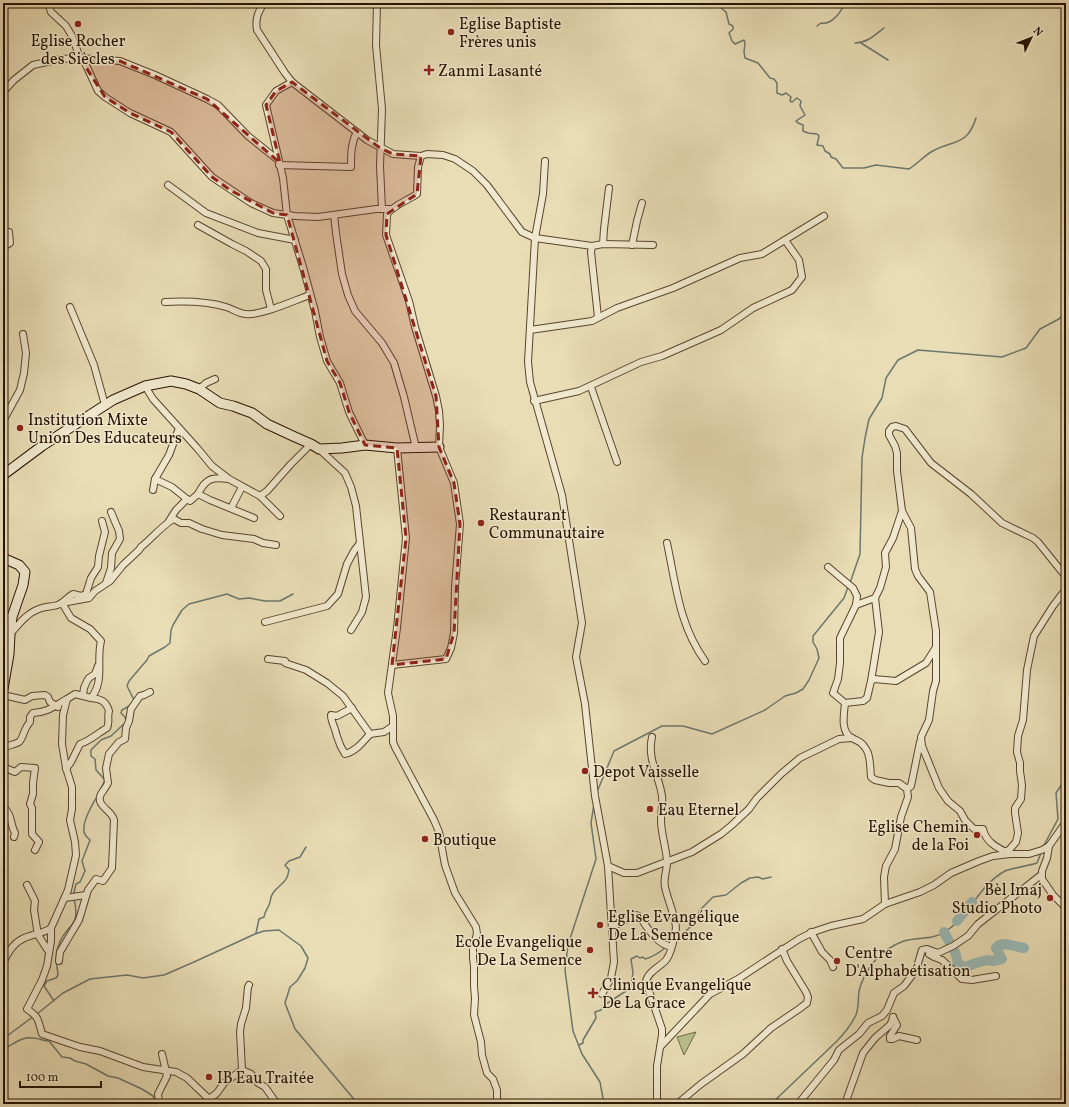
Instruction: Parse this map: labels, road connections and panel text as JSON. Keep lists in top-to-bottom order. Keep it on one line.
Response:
{"places":{"other":["Eglise Rocher des Siècles","Eglise Baptiste Frères unis","Institution Mixte Union Des Educateurs","Restaurant Communautaire","Depot Vaisselle","Eau Eternel","Eglise Chemin de la Foi","Boutique","Bèl Imaj Studio Photo","Eglise Evangélique De La Semence","Ecole Evangelique De La Semence","Centre D'Alphabétisation","IB Eau Traitée"],"health":["Zanmi Lasanté","Clinique Evangelique De La Grace"]},"scale_bar":"100 m","north":"top right"}
